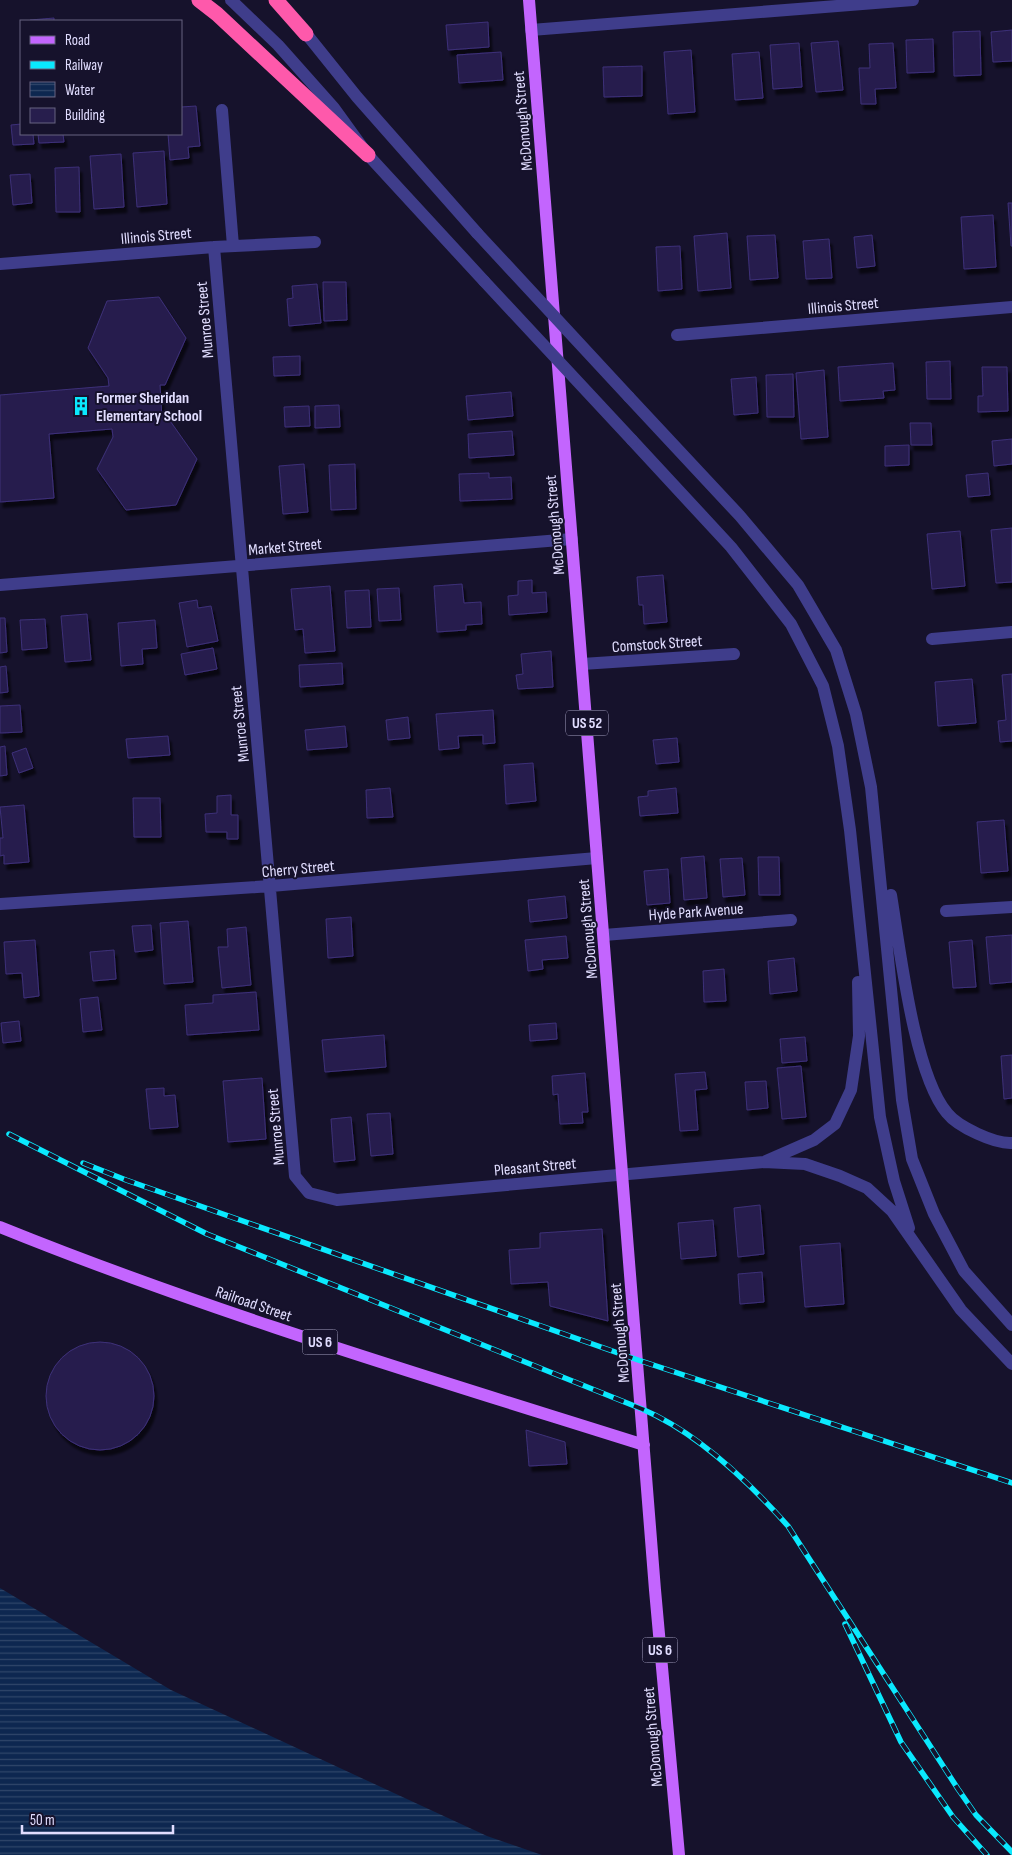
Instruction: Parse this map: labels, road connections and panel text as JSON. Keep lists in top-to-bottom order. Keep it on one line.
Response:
{"streets":{"main road":["McDonough Street","US 52","Railroad Street","US 6"],"street":["Illinois Street","Munroe Street","Market Street","Comstock Street","Cherry Street","Hyde Park Avenue","Pleasant Street"]},"crossings":[["McDonough Street","Market Street"],["McDonough Street","Comstock Street"],["McDonough Street","Cherry Street"],["McDonough Street","Hyde Park Avenue"],["McDonough Street","Pleasant Street"],["McDonough Street","Railroad Street"],["Illinois Street","Munroe Street"],["Munroe Street","Market Street"],["Munroe Street","Cherry Street"],["Munroe Street","Pleasant Street"]],"places":{"building":["Former Sheridan Elementary School"]},"legend":["Road","Railway","Water","Building"],"scale_bar":"50 m"}
